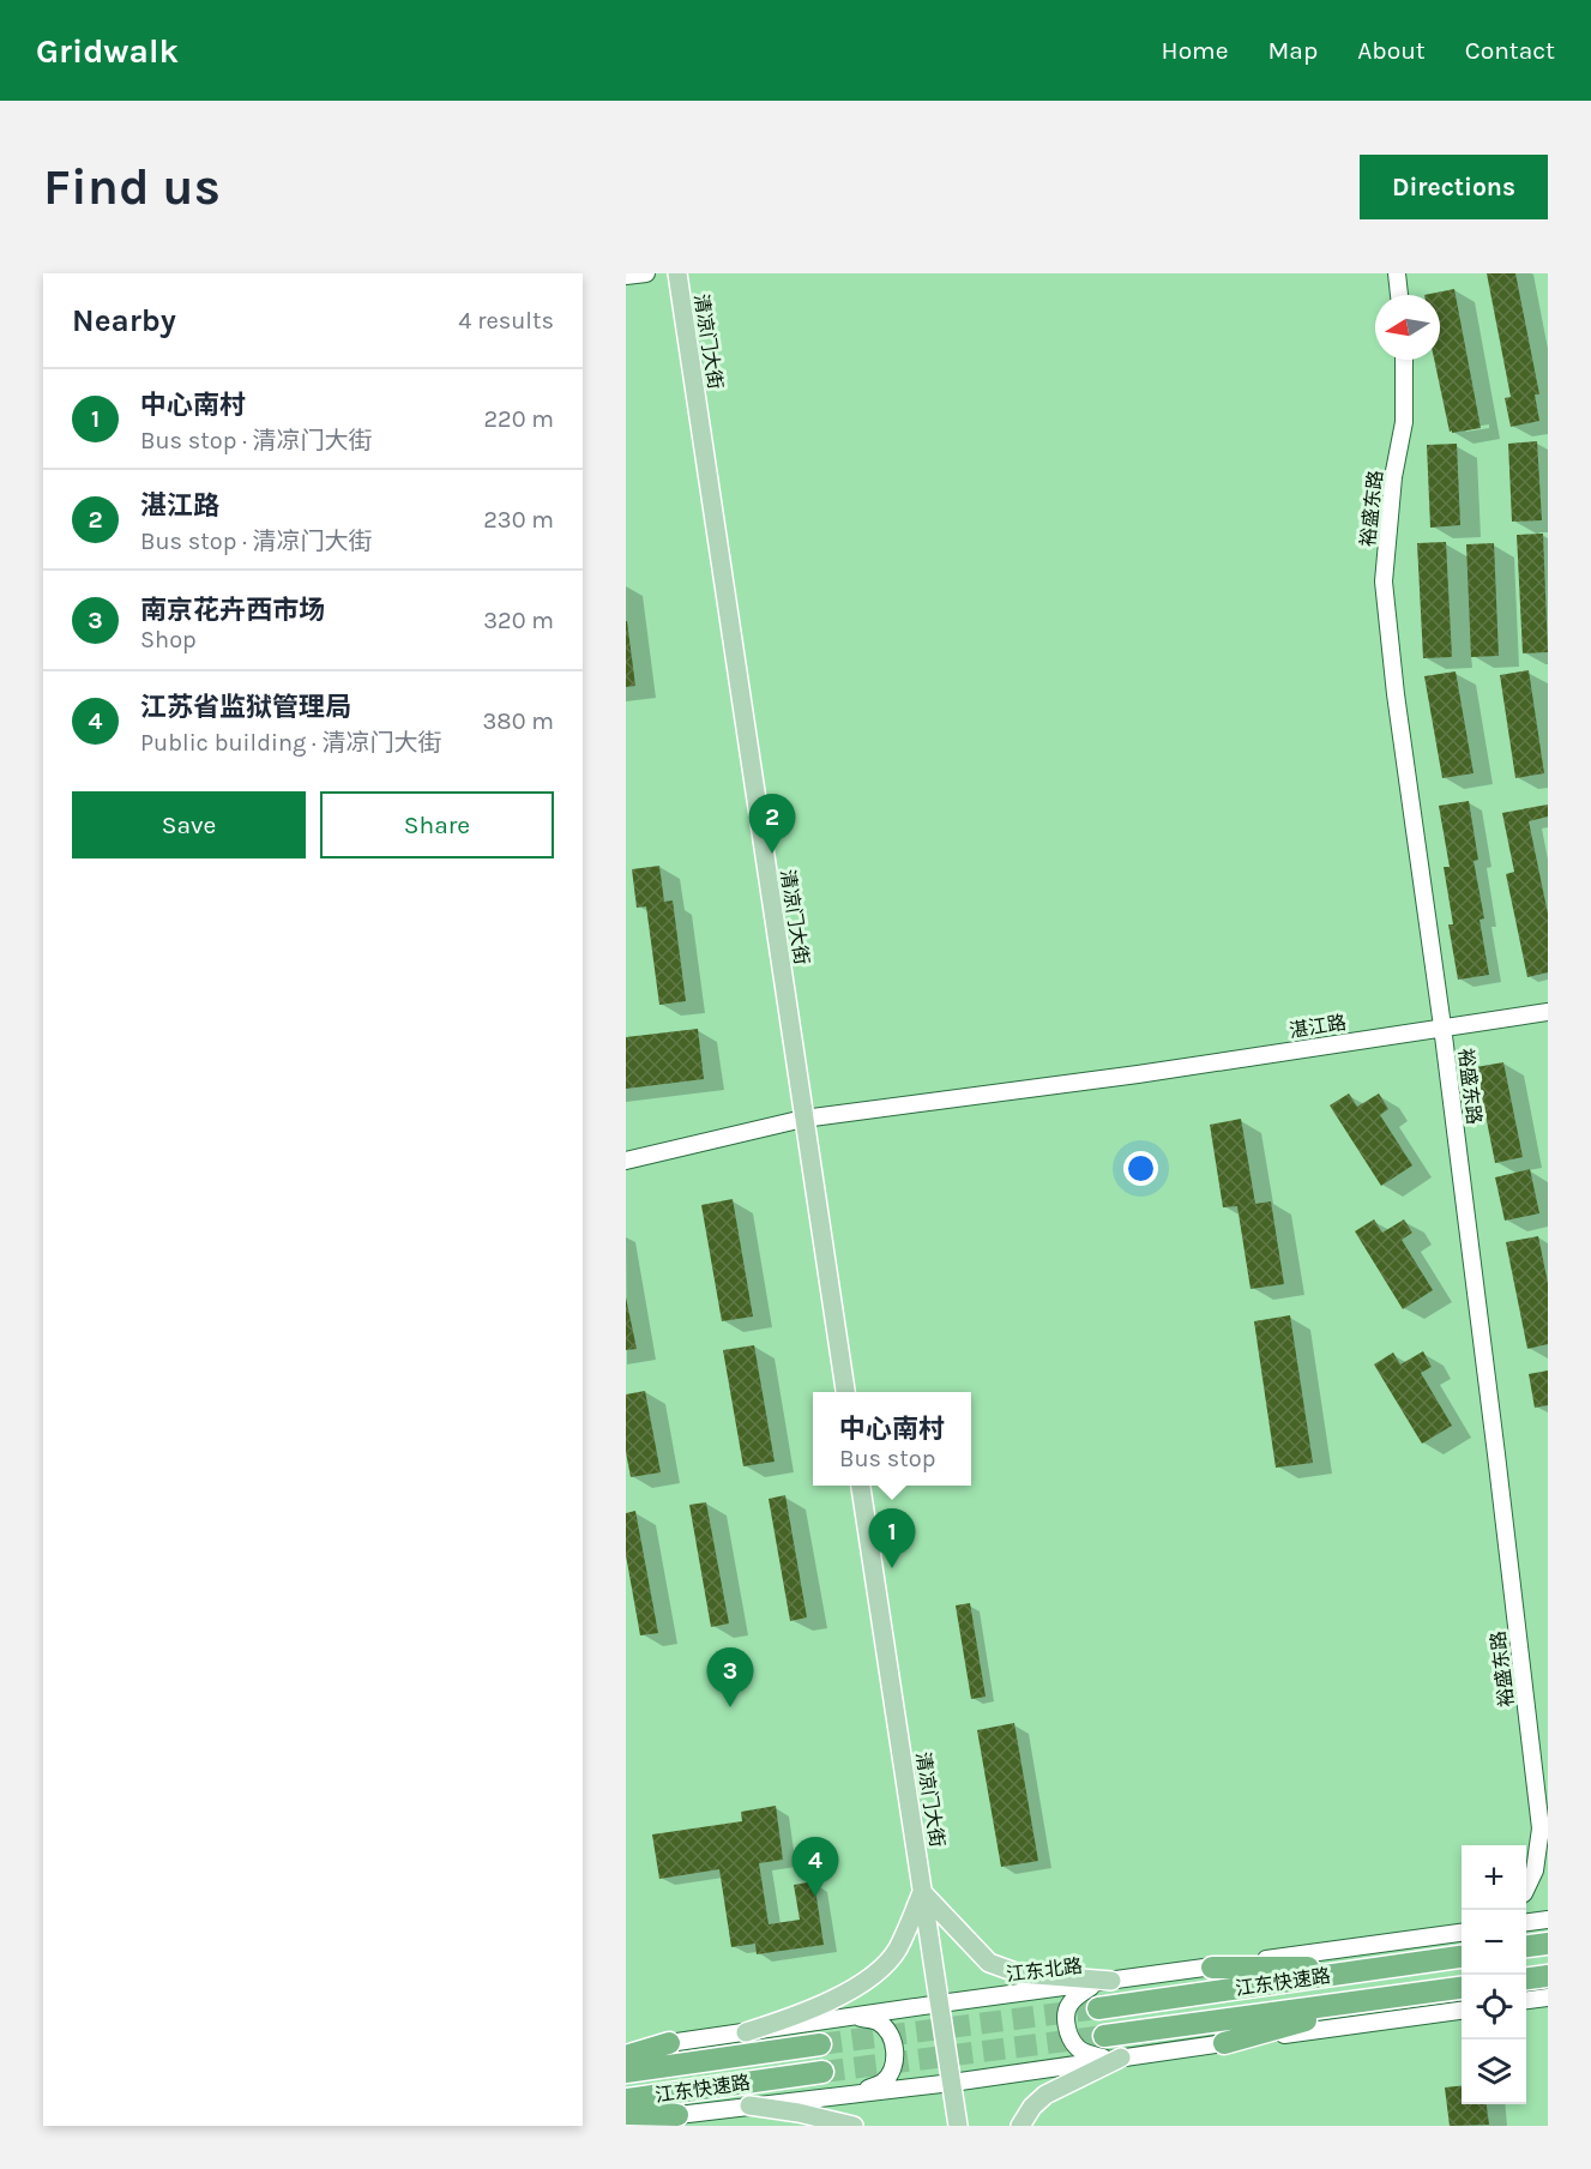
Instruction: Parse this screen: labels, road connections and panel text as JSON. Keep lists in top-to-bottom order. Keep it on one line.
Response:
{"streets":{"highway":["江东快速路"],"main road":["清凉门大街","裕盛东路","湛江路","江东北路"]},"crossings":[["清凉门大街","湛江路"],["清凉门大街","江东北路"],["裕盛东路","湛江路"]],"north":"left","page":{"header":"Gridwalk","nav":["Home","Map","About","Contact"],"buttons":["Directions",["Save","Share"]],"title":"Find us","heading":["Nearby","4 results"],"list":[{"mark":"1","name":"中心南村","note":"Bus stop · 清凉门大街","value":"220 m"},{"mark":"2","name":"湛江路","note":"Bus stop · 清凉门大街","value":"230 m"},{"mark":"3","name":"南京花卉西市场","note":"Shop","value":"320 m"},{"mark":"4","name":"江苏省监狱管理局","note":"Public building · 清凉门大街","value":"380 m"}],"pins":["2","1","3","4"],"popup":["中心南村","Bus stop"],"map_buttons":["+","−"]}}
